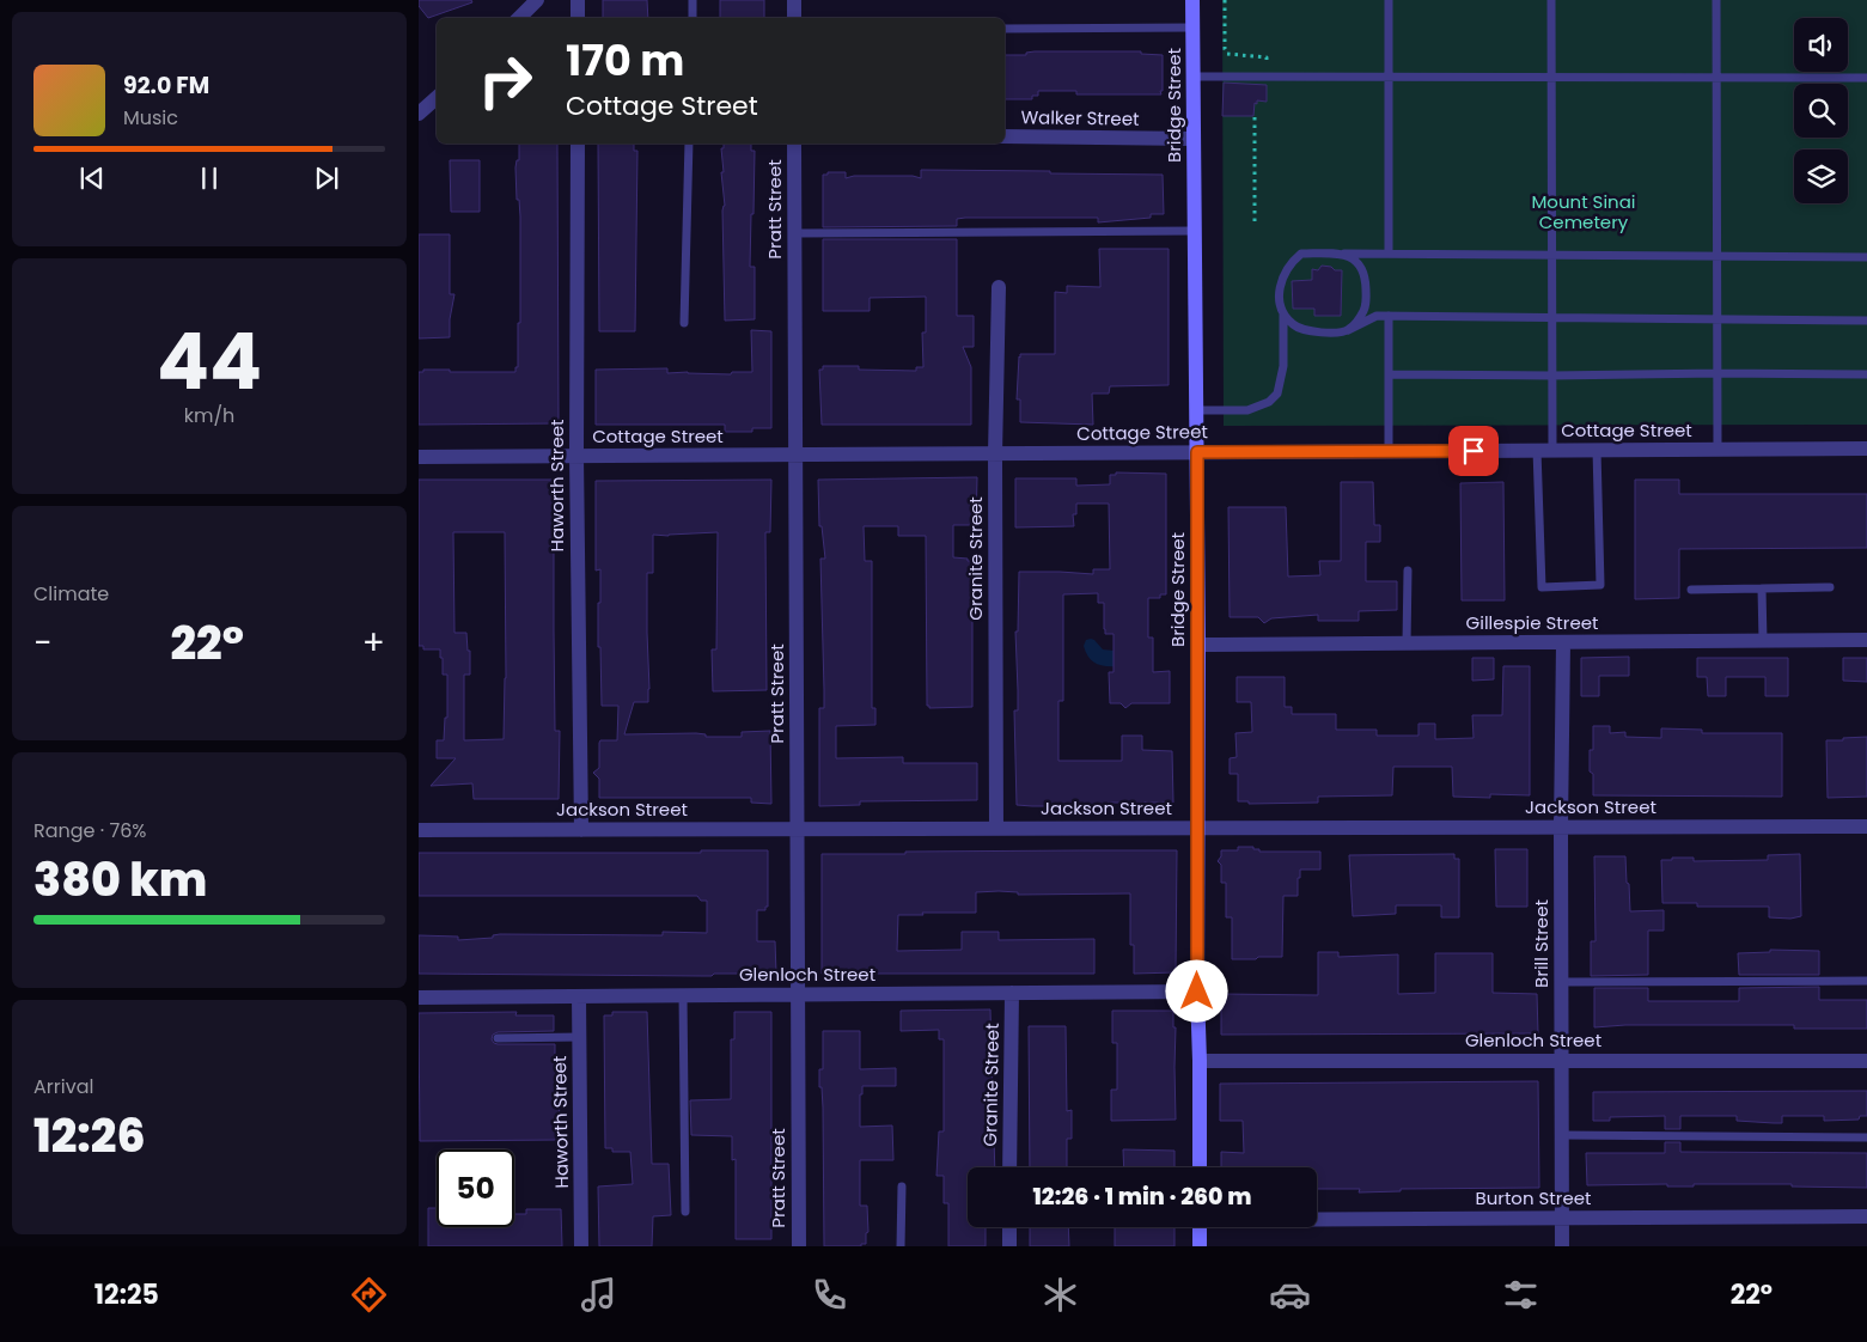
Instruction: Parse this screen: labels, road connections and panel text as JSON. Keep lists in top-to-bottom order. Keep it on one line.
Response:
{"streets":{"main road":["Bridge Street"],"street":["Walker Street","Pratt Street","Cottage Street","Haworth Street","Granite Street","Gillespie Street","Jackson Street","Brill Street","Glenloch Street","Burton Street"]},"crossings":[["Bridge Street","Walker Street"],["Bridge Street","Cottage Street"],["Bridge Street","Gillespie Street"],["Bridge Street","Jackson Street"],["Bridge Street","Glenloch Street"],["Pratt Street","Cottage Street"],["Pratt Street","Jackson Street"],["Pratt Street","Glenloch Street"],["Cottage Street","Haworth Street"],["Cottage Street","Granite Street"],["Haworth Street","Jackson Street"],["Haworth Street","Glenloch Street"],["Granite Street","Jackson Street"],["Granite Street","Glenloch Street"],["Gillespie Street","Brill Street"],["Jackson Street","Brill Street"],["Brill Street","Glenloch Street"],["Brill Street","Burton Street"]],"parks":["Mount Sinai Cemetery"],"page":{"turn":["170 m","Cottage Street"],"song":["92.0 FM","Music"],"tile":[["44","km/h"],"Climate",["Range · 76%","380 km"],["Arrival","12:26"]],"heat":["−","22°","+"],"limit":"50","trip":"12:26 · 1 min · 260 m","tabs":["12:25","22°"]}}
